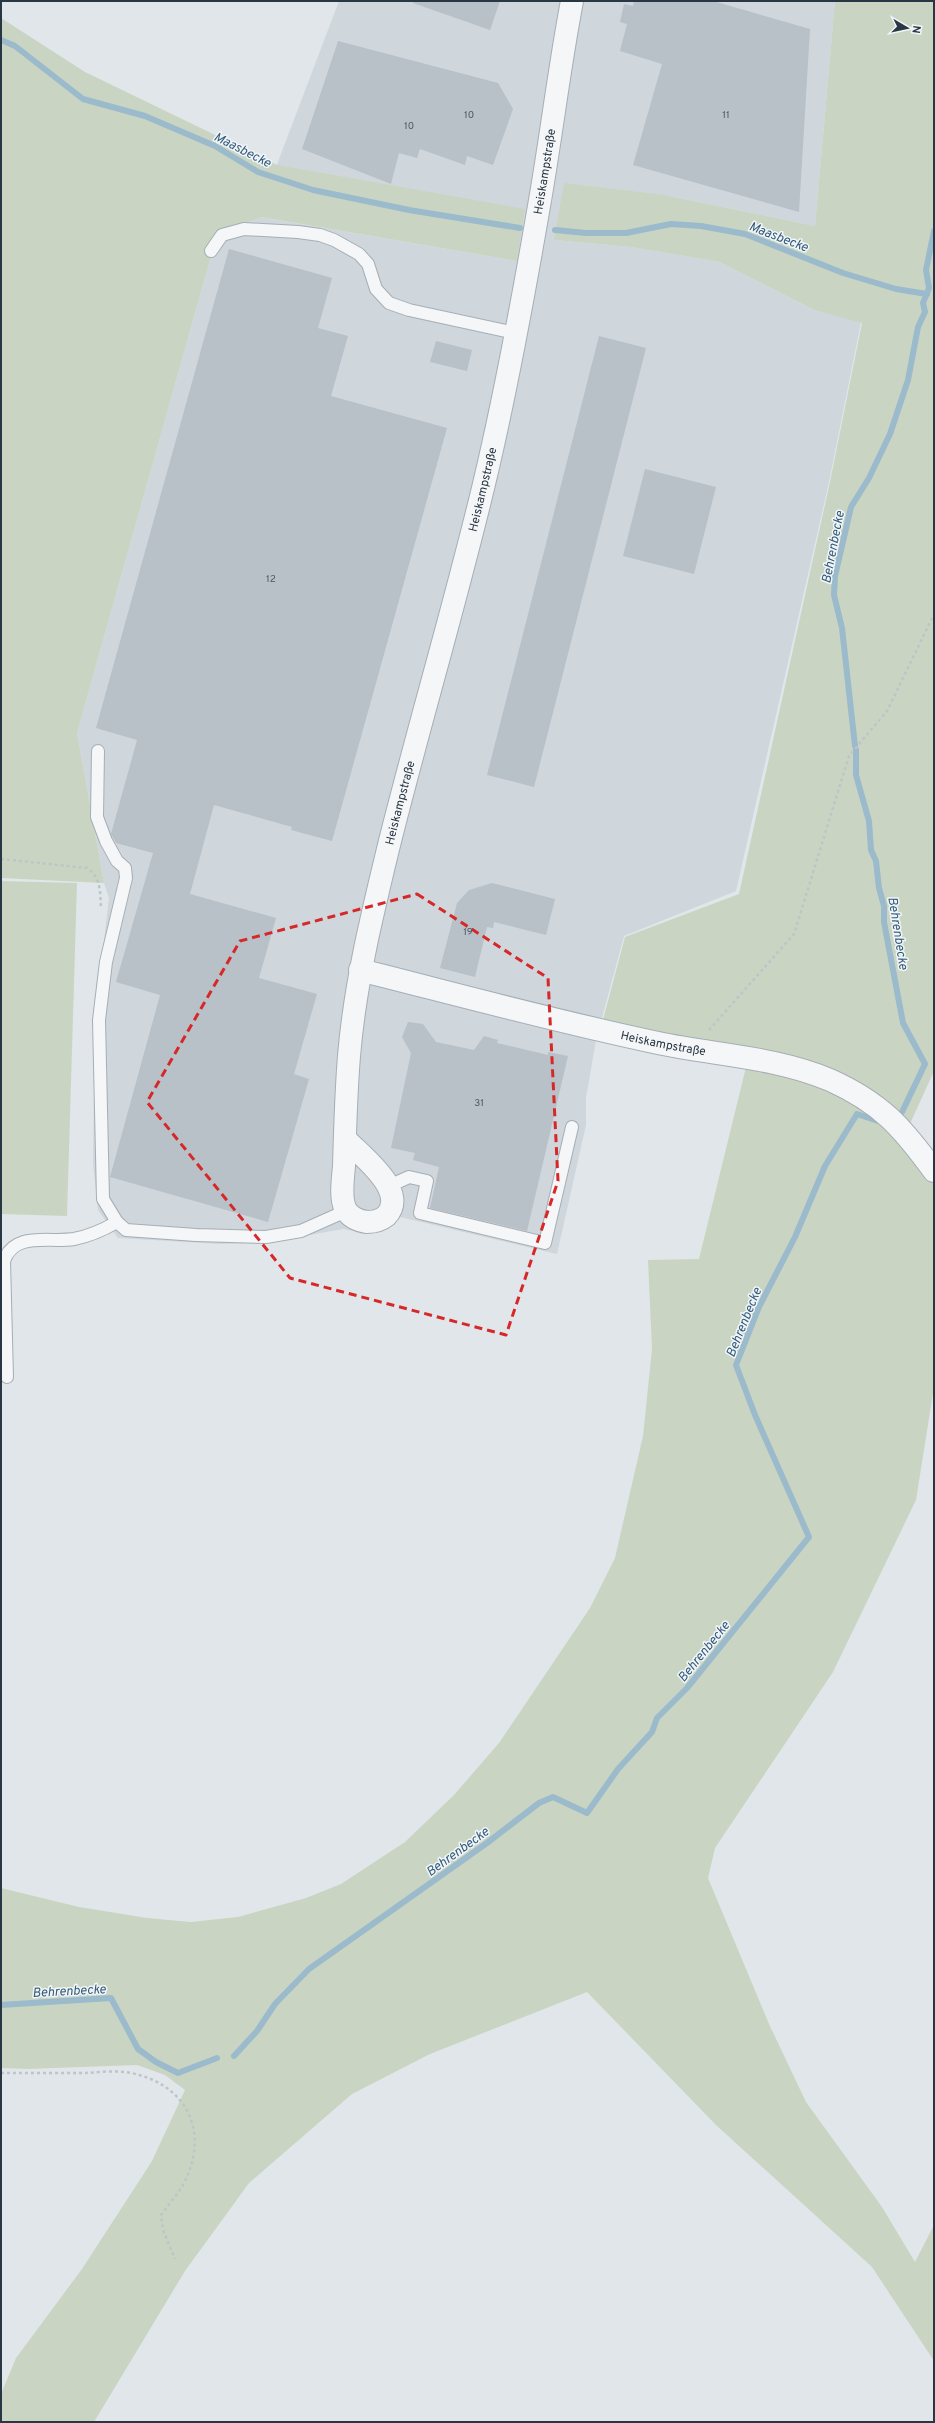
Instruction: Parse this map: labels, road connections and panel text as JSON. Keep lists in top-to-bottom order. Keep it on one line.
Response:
{"streets":{"street":["Heiskampstraße"]},"water":["Maasbecke","Behrenbecke"],"house_numbers":["10","11","10","12","19","31"],"north":"right"}
